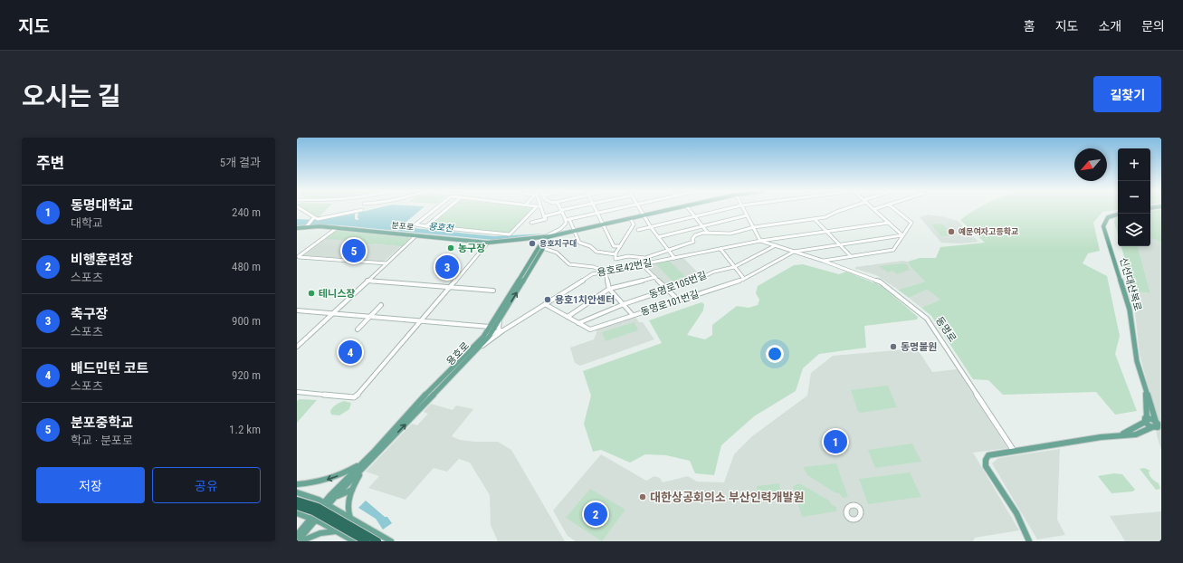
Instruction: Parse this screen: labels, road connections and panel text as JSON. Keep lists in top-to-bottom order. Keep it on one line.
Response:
{"streets":{"main road":["분포로","신선대산복로","용호로"],"street":["용호로42번길","동명로105번길","동명로101번길","동명로"]},"crossings":[["분포로","용호로"],["용호로42번길","동명로101번길"],["용호로42번길","동명로"],["용호로42번길","용호로"],["동명로105번길","동명로101번길"],["동명로105번길","동명로"],["동명로101번길","동명로"]],"water":["용호천"],"places":["예문여자고등학교","용호지구대","농구장","테니스장","용호1치안센터","동명불원","대한상공회의소 부산인력개발원"],"north":"bottom left","page":{"header":"지도","nav":["홈","지도","소개","문의"],"title":"오시는 길","buttons":["길찾기",["저장","공유"]],"heading":["주변","5개 결과"],"map_buttons":["+","−"],"list":[{"mark":"1","name":"동명대학교","note":"대학교","value":"240 m"},{"mark":"2","name":"비행훈련장","note":"스포츠","value":"480 m"},{"mark":"3","name":"축구장","note":"스포츠","value":"900 m"},{"mark":"4","name":"배드민턴 코트","note":"스포츠","value":"920 m"},{"mark":"5","name":"분포중학교","note":"학교 · 분포로","value":"1.2 km"}],"pins":["5","3","4","1","2"]}}
